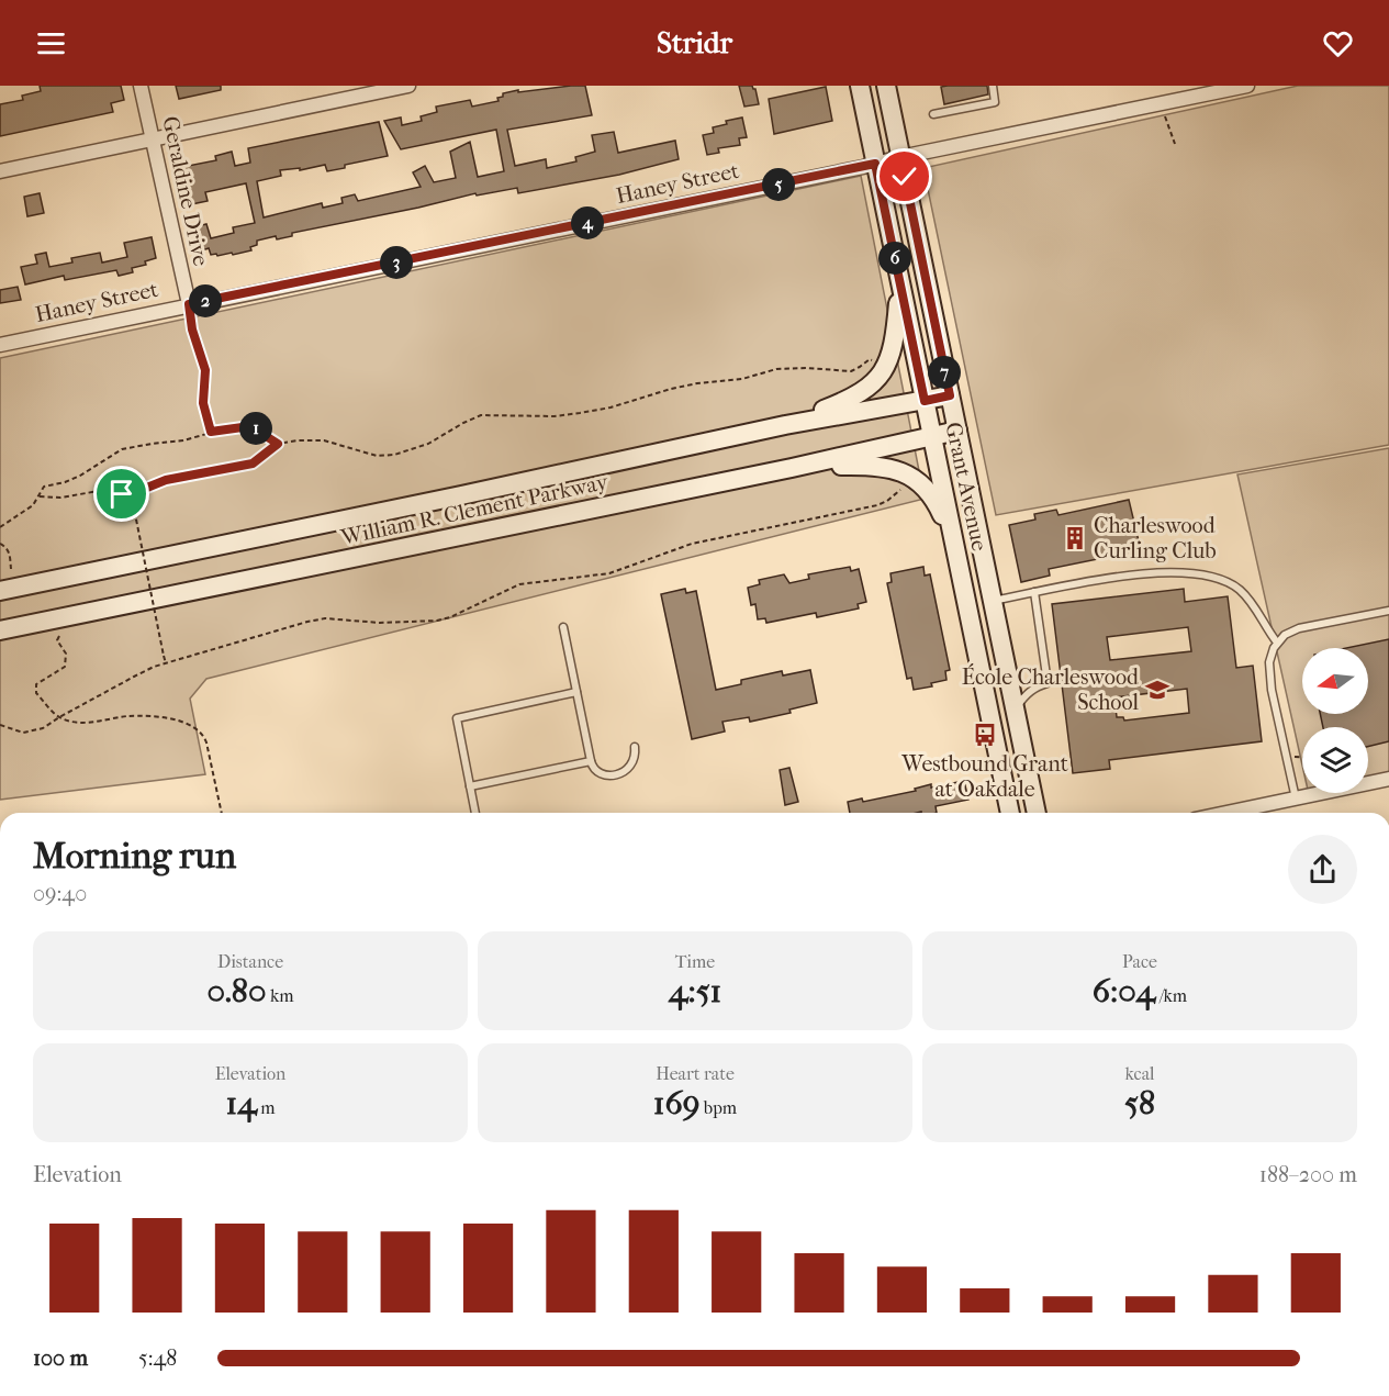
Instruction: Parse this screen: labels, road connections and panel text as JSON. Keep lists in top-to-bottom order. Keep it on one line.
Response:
{"streets":{"main road":["Grant Avenue","William R. Clement Parkway"],"street":["Haney Street","Geraldine Drive"]},"crossings":[["Haney Street","Geraldine Drive"],["Haney Street","Grant Avenue"],["Grant Avenue","William R. Clement Parkway"]],"places":{"building":["Charleswood Curling Club"],"school or university":["École Charleswood School"],"bus stop":["Westbound Grant at Oakdale"]},"north":"left","page":{"header":"Stridr","pins":["5","4","6","3","2","7","1"],"heading":["Morning run","09:40"],"stats":[["Distance","0.80 km"],["Time","4:51"],["Pace","6:04 /km"],["Elevation","14 m"],["Heart rate","169 bpm"],["kcal","58"]],"chart":["Elevation","188–200 m"],"list":[{"name":"100 m","note":"5:48"}]}}
